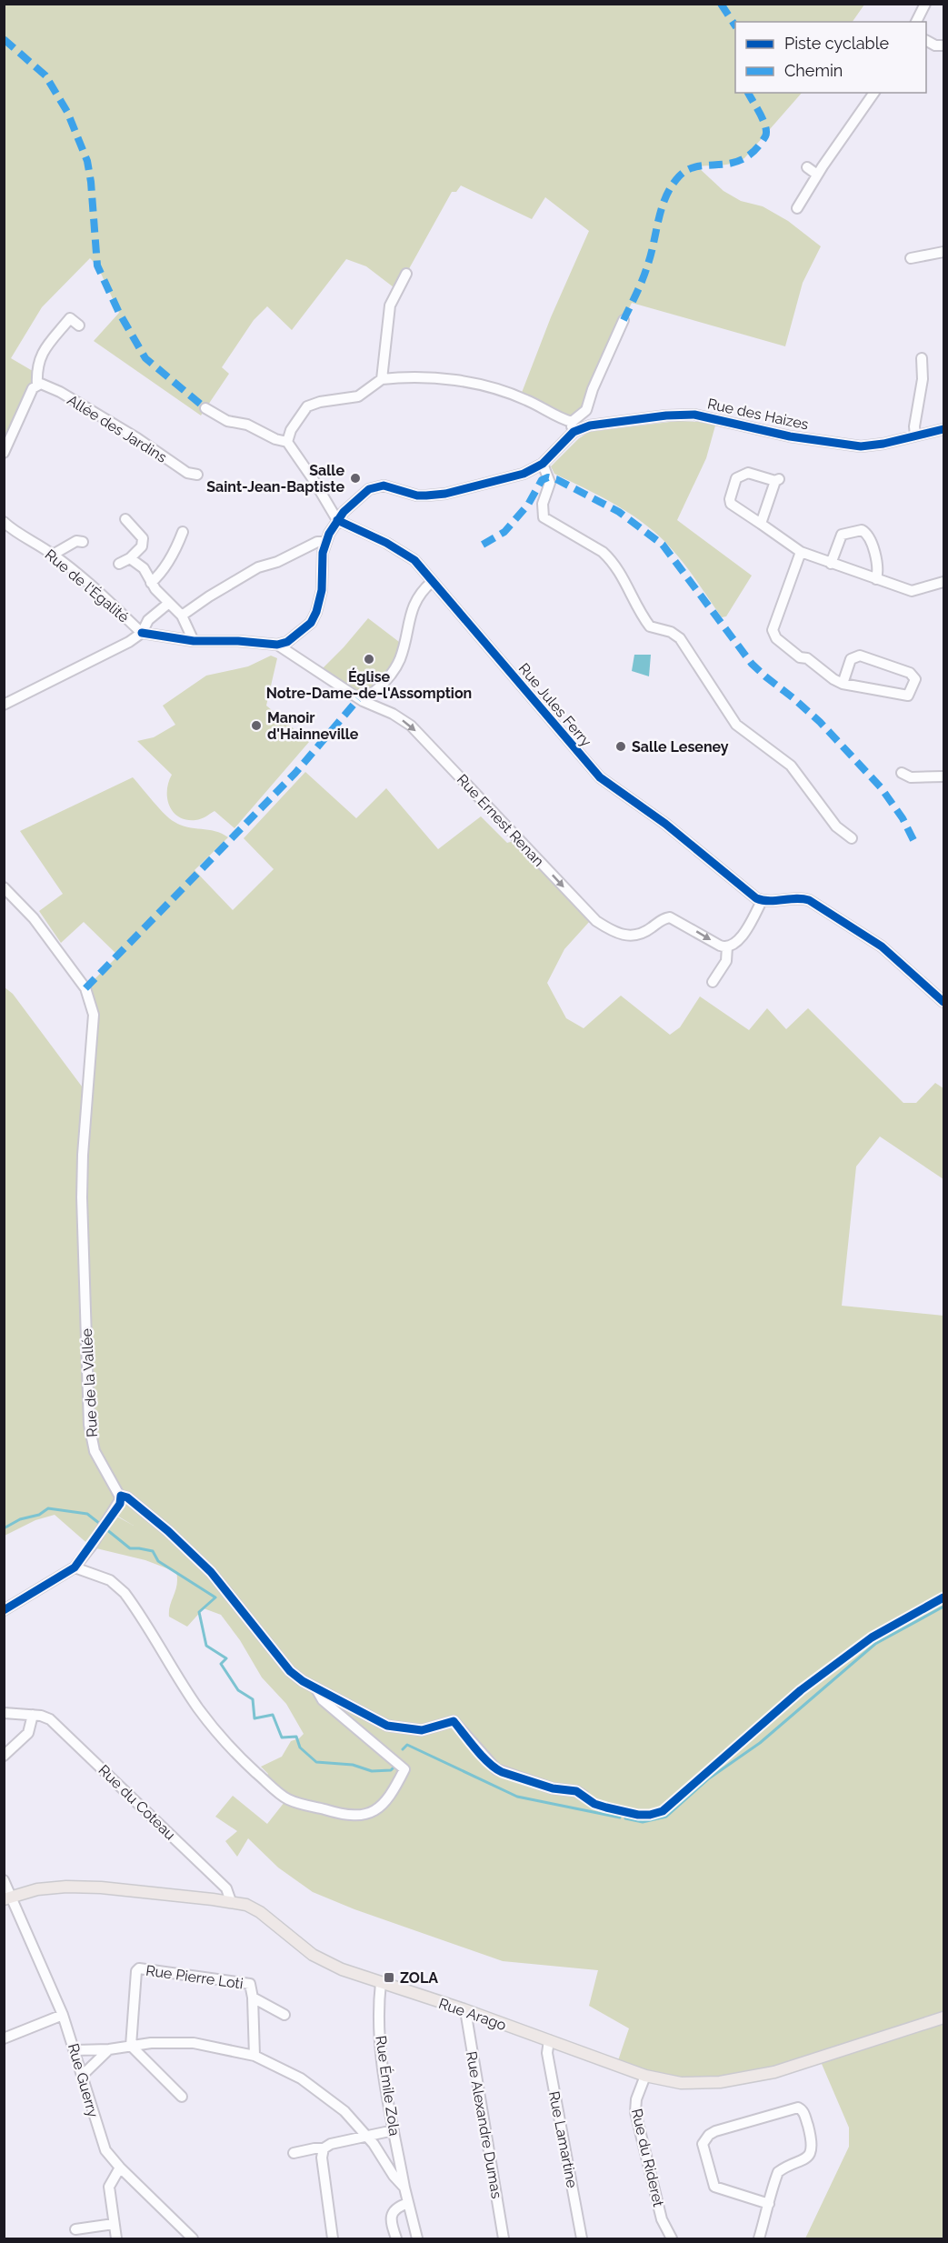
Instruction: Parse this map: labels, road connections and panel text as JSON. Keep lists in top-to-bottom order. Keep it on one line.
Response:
{"streets":{"main road":["Rue Arago"],"street":["Rue des Haizes","Allée des Jardins","Rue de l'Égalité","Rue Jules Ferry","Rue Ernest Renan","Rue de la Vallée","Rue du Coteau","Rue Pierre Loti","Rue Guerry","Rue Émile Zola","Rue Alexandre Dumas","Rue Lamartine","Rue du Rideret"]},"crossings":[["Rue des Haizes","Rue Jules Ferry"],["Rue du Coteau","Rue Arago"],["Rue Arago","Rue Guerry"],["Rue Arago","Rue Émile Zola"],["Rue Arago","Rue Alexandre Dumas"],["Rue Arago","Rue Lamartine"],["Rue Arago","Rue du Rideret"]],"one_way":["Rue Ernest Renan"],"places":{"other":["Salle Saint-Jean-Baptiste","Église Notre-Dame-de-l'Assomption","Manoir d'Hainneville","Salle Leseney"],"transit":["ZOLA"]},"legend":["Piste cyclable","Chemin"]}
